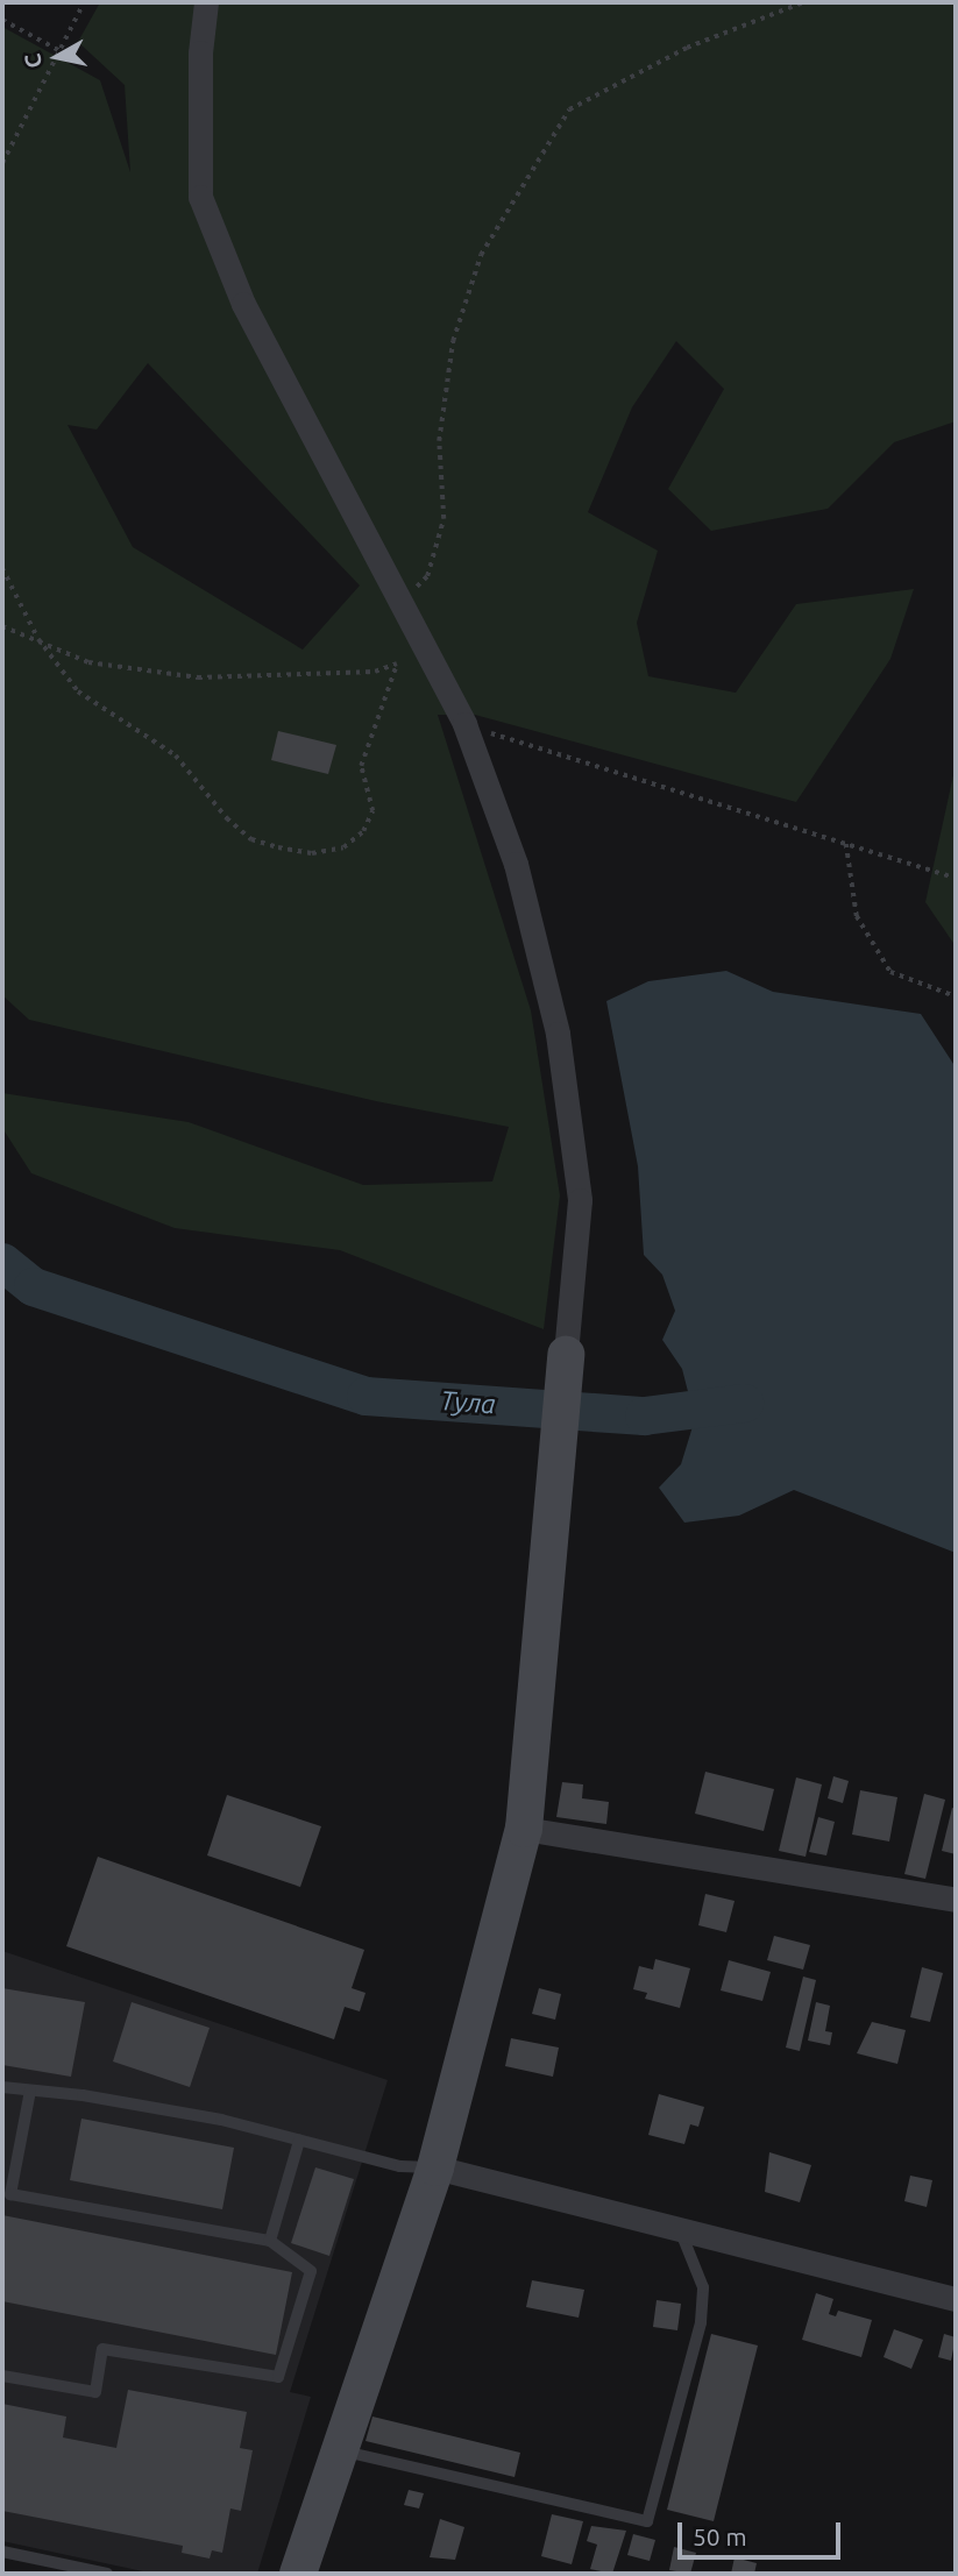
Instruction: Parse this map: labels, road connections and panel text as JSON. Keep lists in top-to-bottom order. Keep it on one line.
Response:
{"water":["Тула"],"scale_bar":"50 m","north":"left"}
